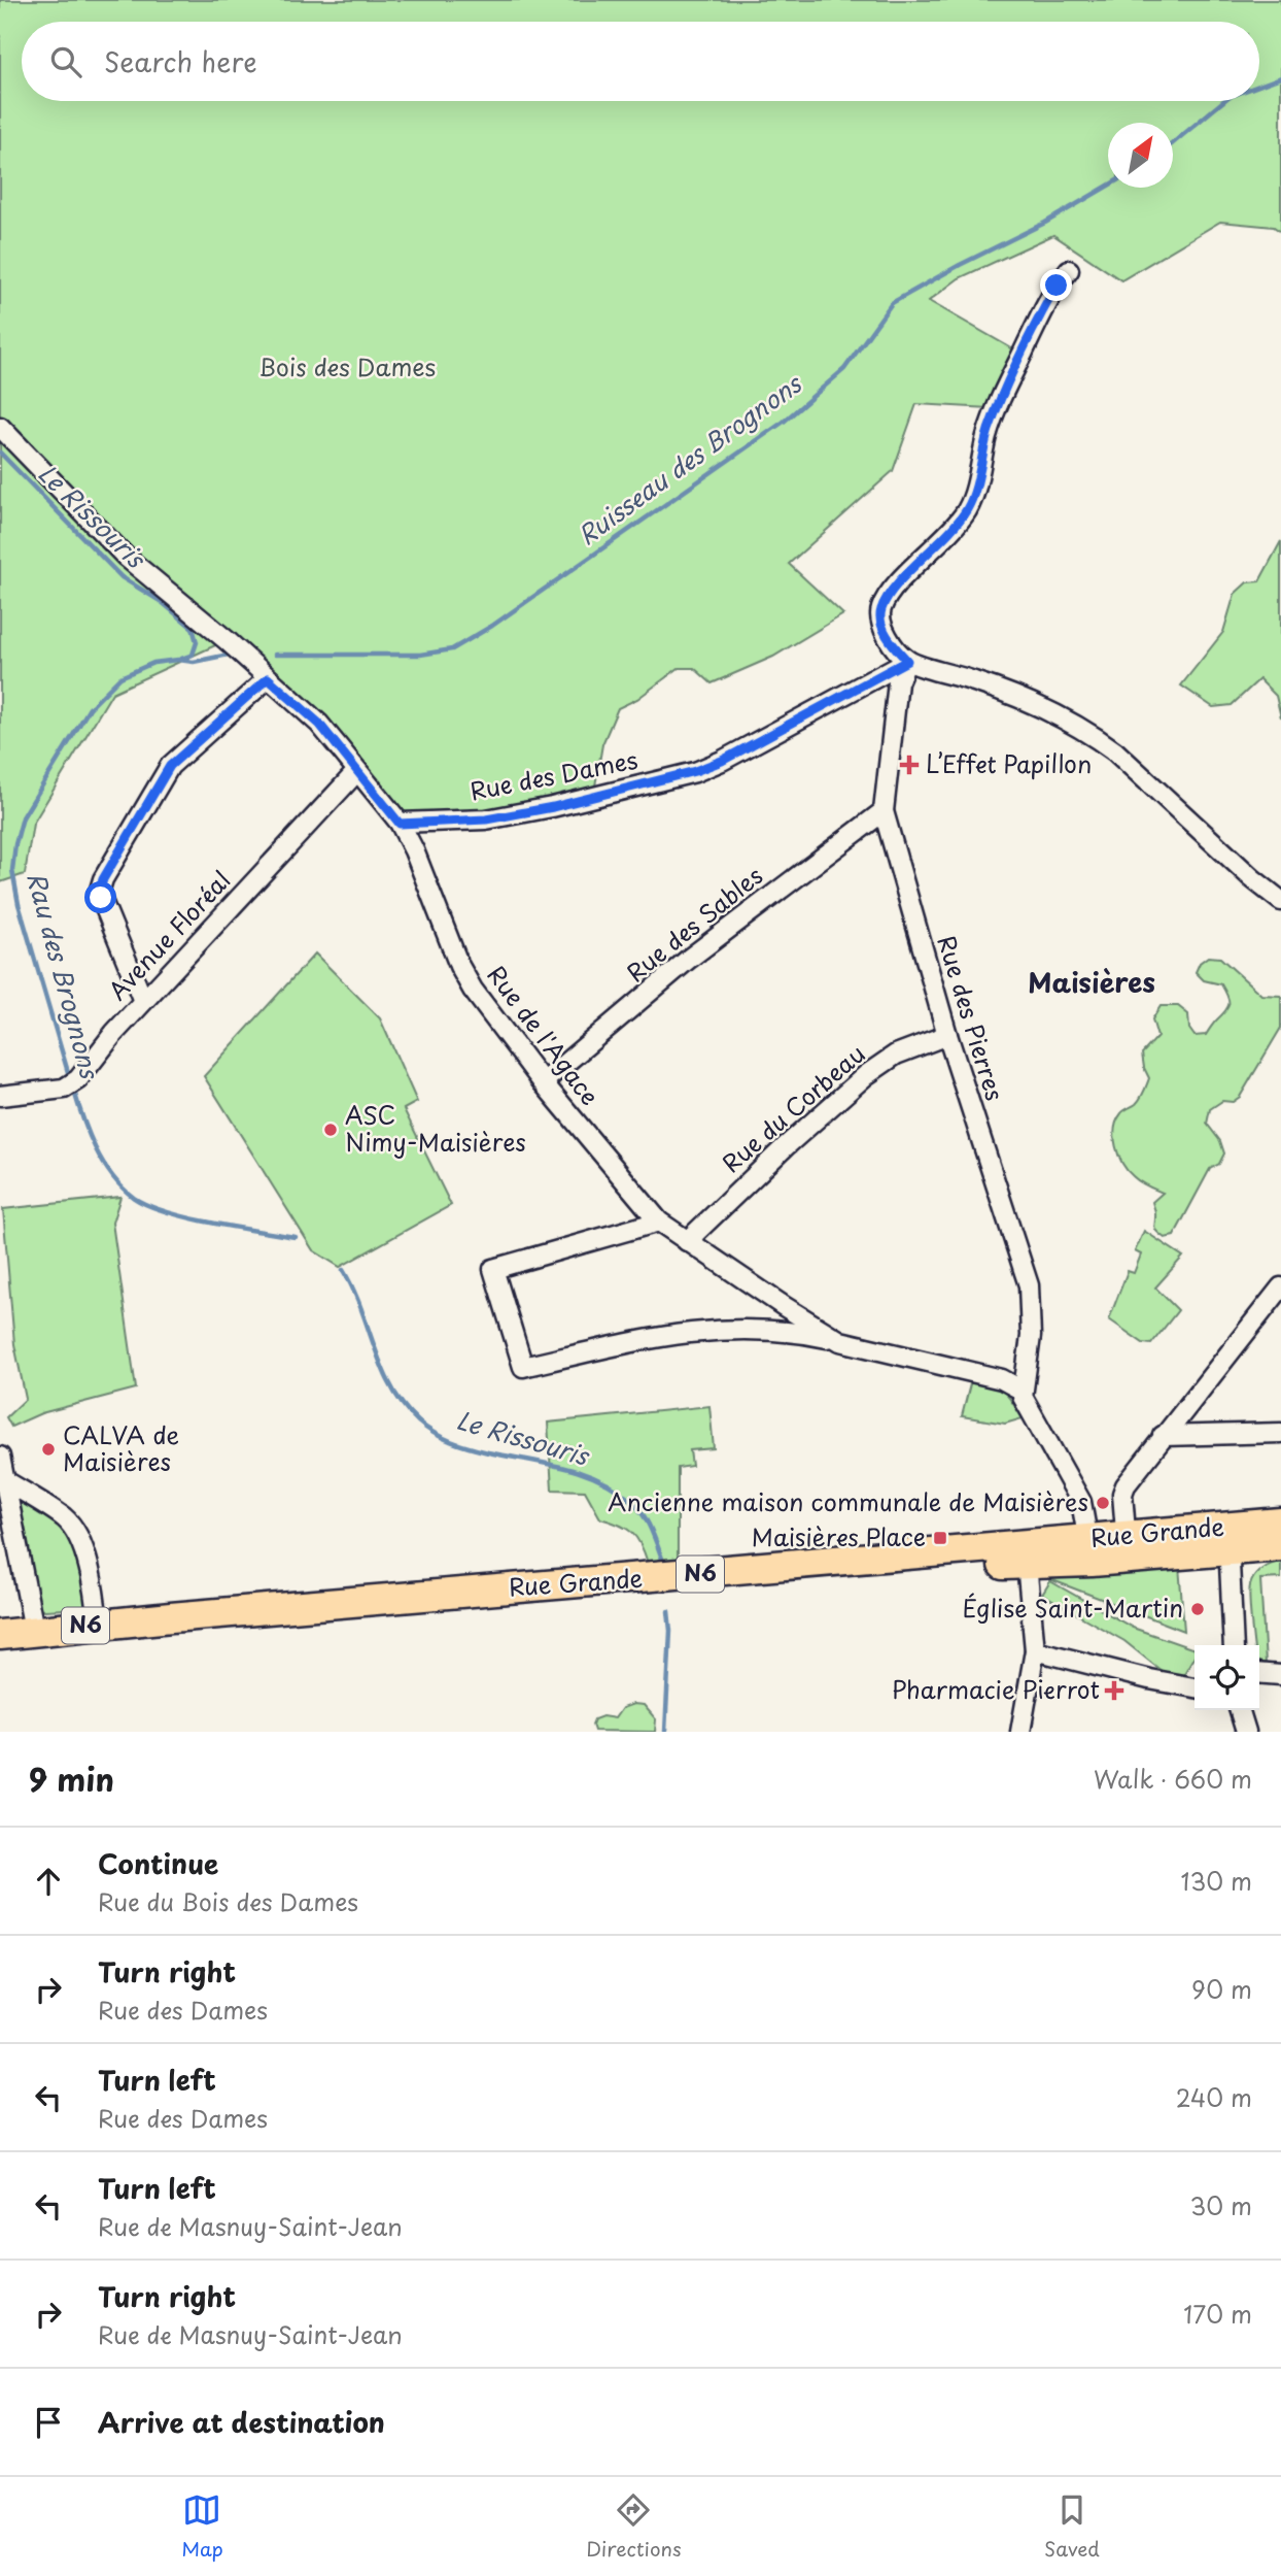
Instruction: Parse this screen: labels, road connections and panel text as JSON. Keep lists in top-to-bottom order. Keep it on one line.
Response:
{"streets":{"main road":["Rue Grande","N6"],"street":["Rue des Dames","Rue des Sables","Avenue Floréal","Rue des Pierres","Rue de l'Agace","Rue du Corbeau"]},"crossings":[["Rue des Dames","Rue des Pierres"],["Rue des Dames","Rue de l'Agace"],["Rue des Sables","Rue des Pierres"],["Rue des Sables","Rue de l'Agace"],["Rue des Pierres","Rue de l'Agace"],["Rue des Pierres","Rue du Corbeau"],["Rue de l'Agace","Rue du Corbeau"]],"districts":["Maisières"],"water":["Ruisseau des Brognons","Le Rissouris","Rau des Brognons"],"parks":["Bois des Dames"],"places":{"health":["L’Effet Papillon","Pharmacie Pierrot"],"other":["ASC Nimy-Maisières","CALVA de Maisières","Ancienne maison communale de Maisières","Église Saint-Martin"],"transit":["Maisières Place"]},"north":"top right","page":{"search":"Search here","heading":["9 min","Walk · 660 m"],"list":[["Continue","Rue du Bois des Dames","130 m"],["Turn right","Rue des Dames","90 m"],["Turn left","Rue des Dames","240 m"],["Turn left","Rue de Masnuy-Saint-Jean","30 m"],["Turn right","Rue de Masnuy-Saint-Jean","170 m"],"Arrive at destination"],"nav":["Map","Directions","Saved"]}}
